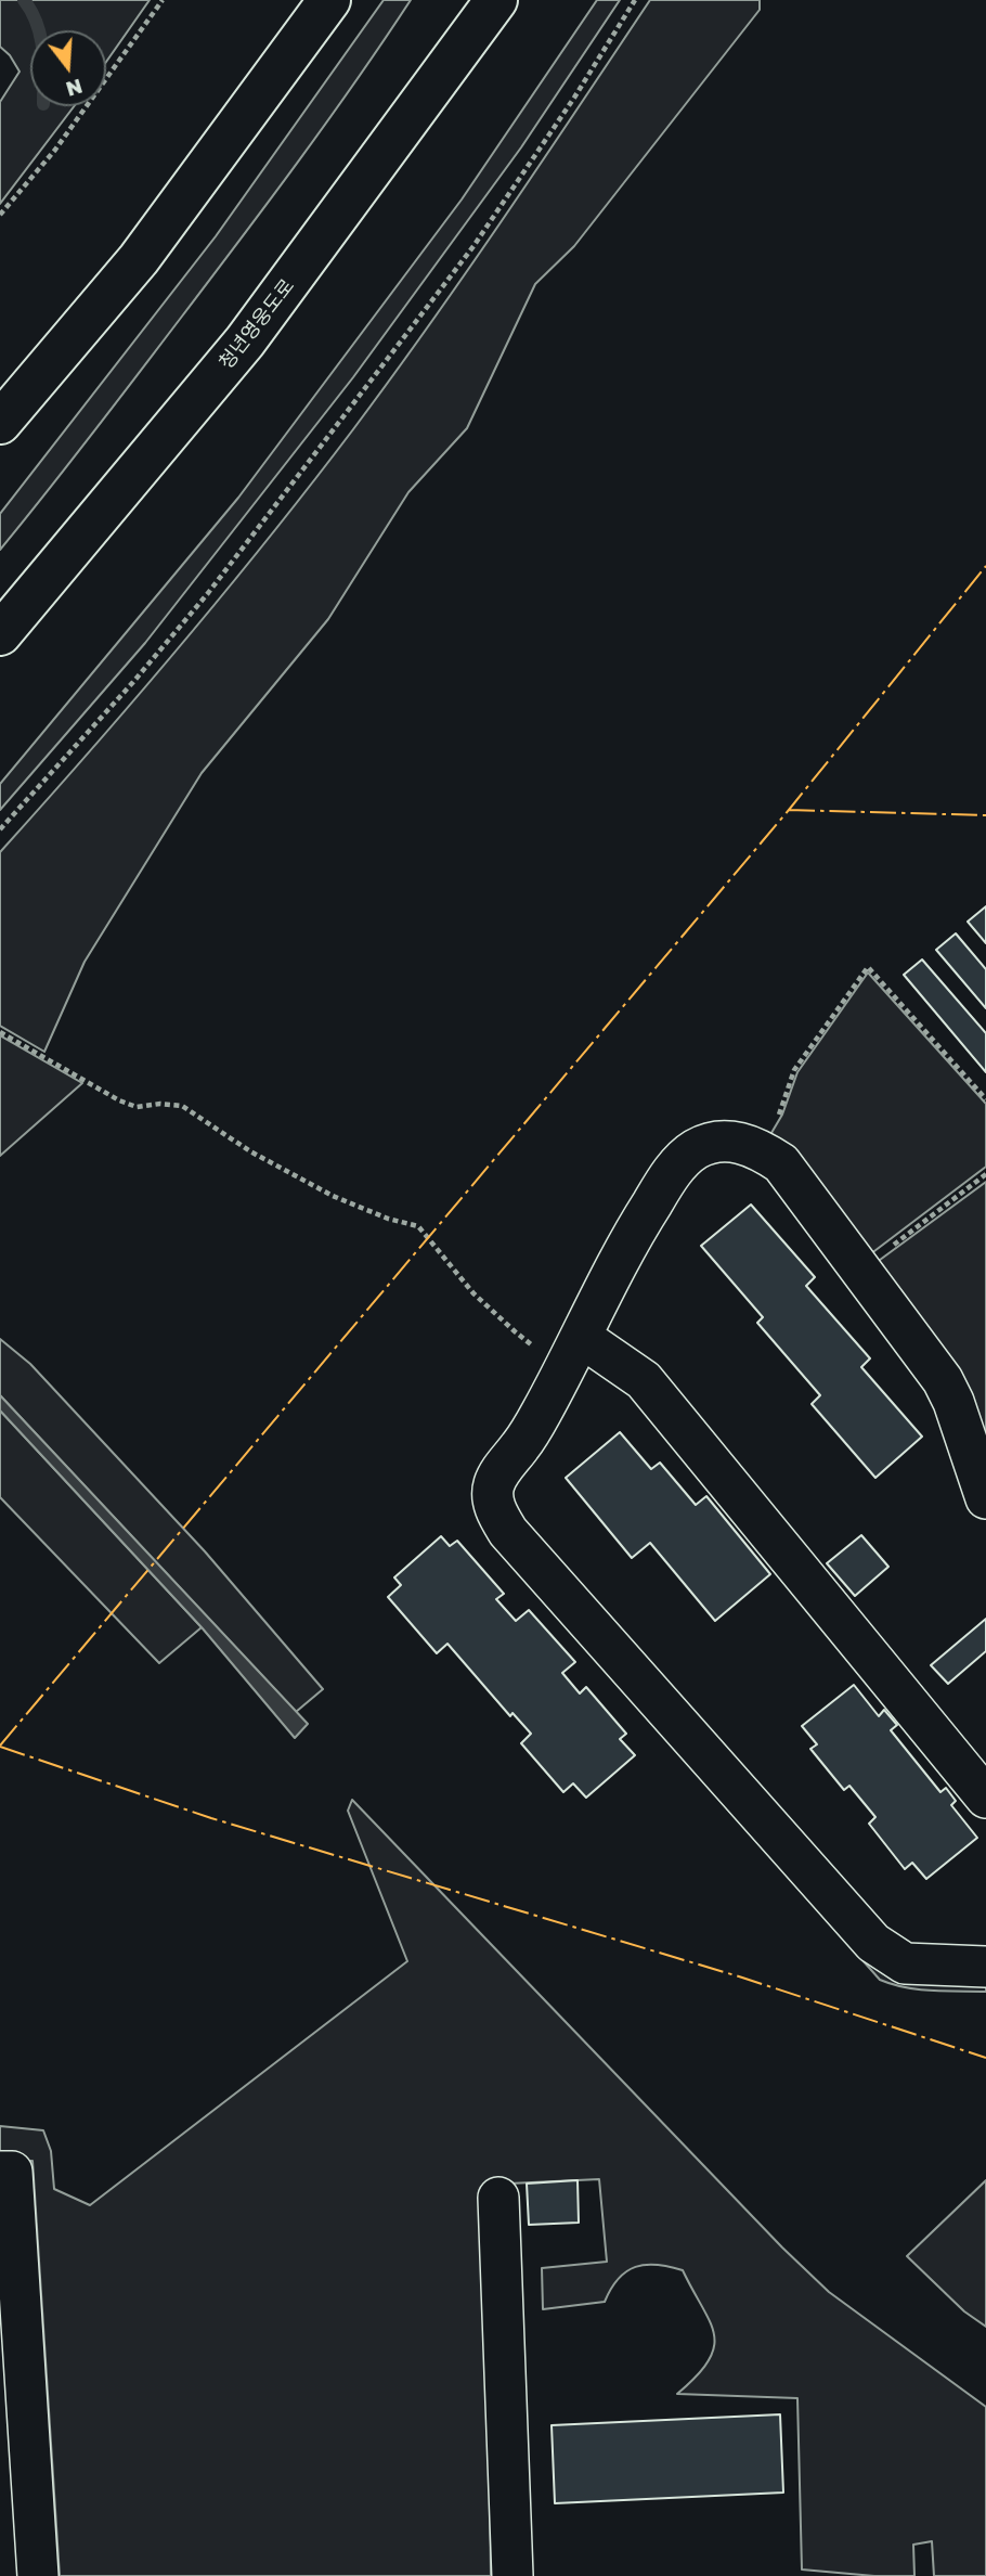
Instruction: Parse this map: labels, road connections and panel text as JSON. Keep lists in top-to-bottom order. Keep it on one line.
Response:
{"streets":{"highway":["청년영웅도로"]},"north":"bottom"}
